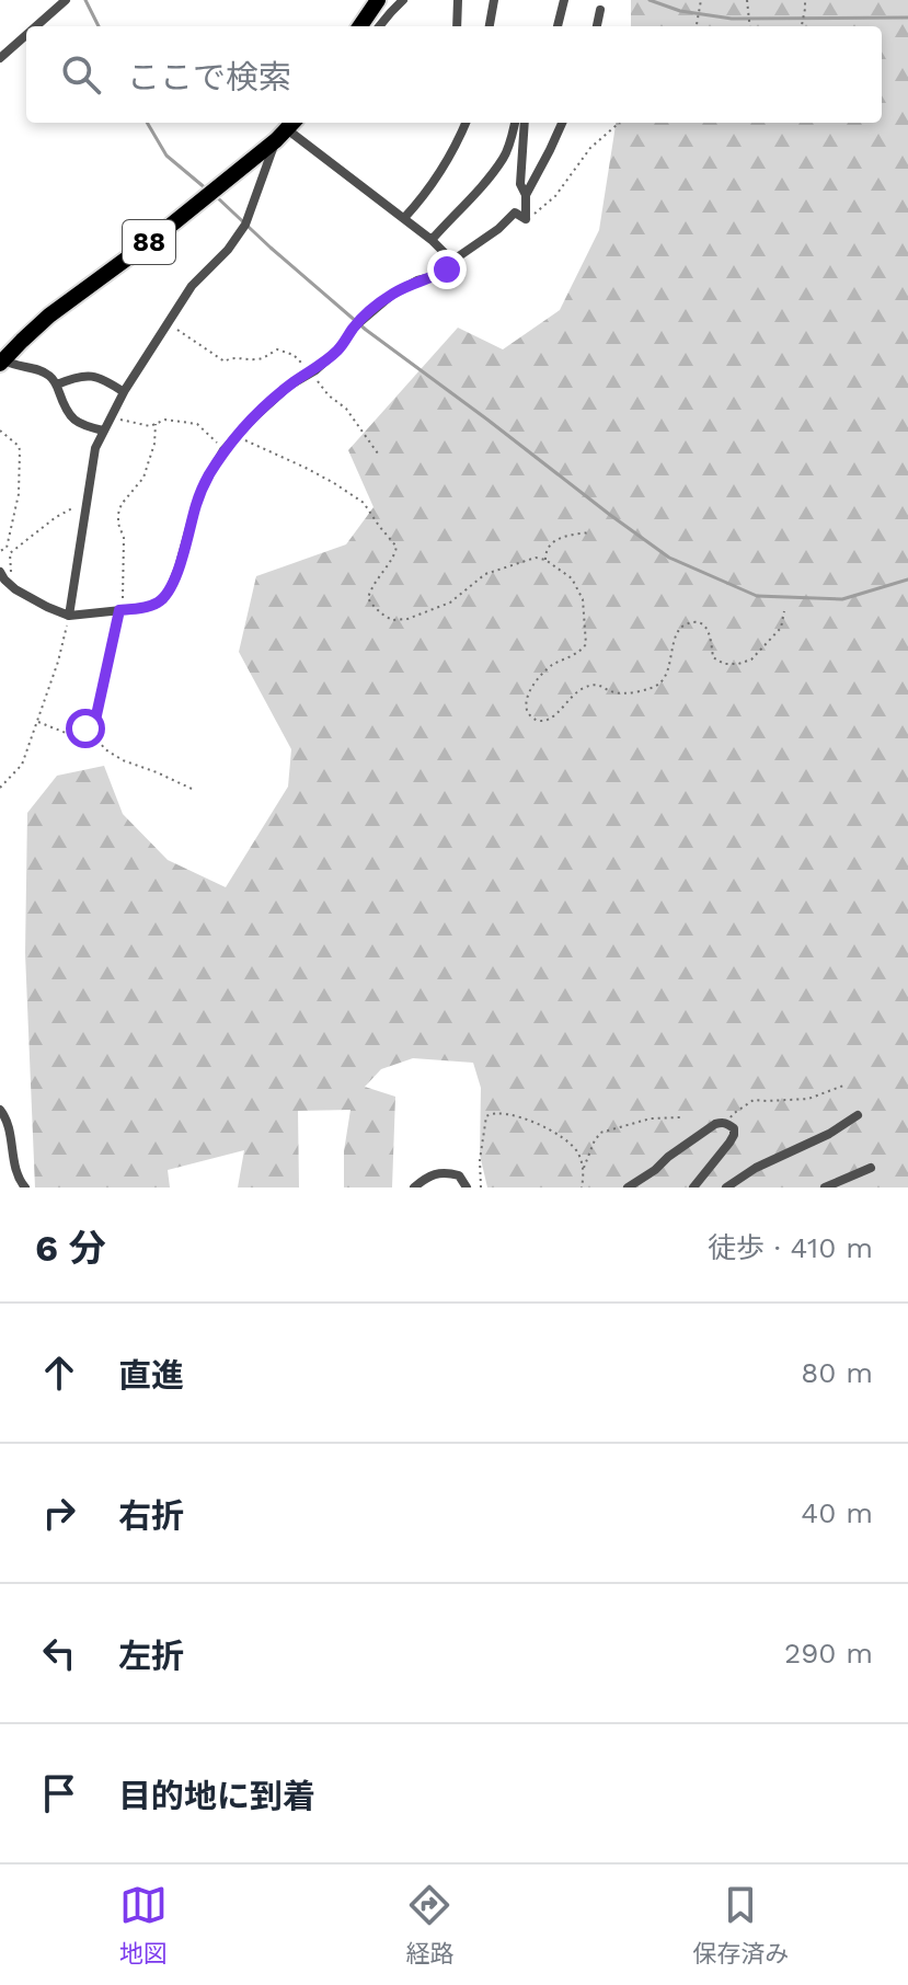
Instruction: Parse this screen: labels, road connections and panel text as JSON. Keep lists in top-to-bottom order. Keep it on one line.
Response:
{"streets":{"main road":["88"]},"page":{"search":"ここで検索","heading":["6 分","徒歩 · 410 m"],"list":[["直進","80 m"],["右折","40 m"],["左折","290 m"],"目的地に到着"],"nav":["地図","経路","保存済み"]}}
